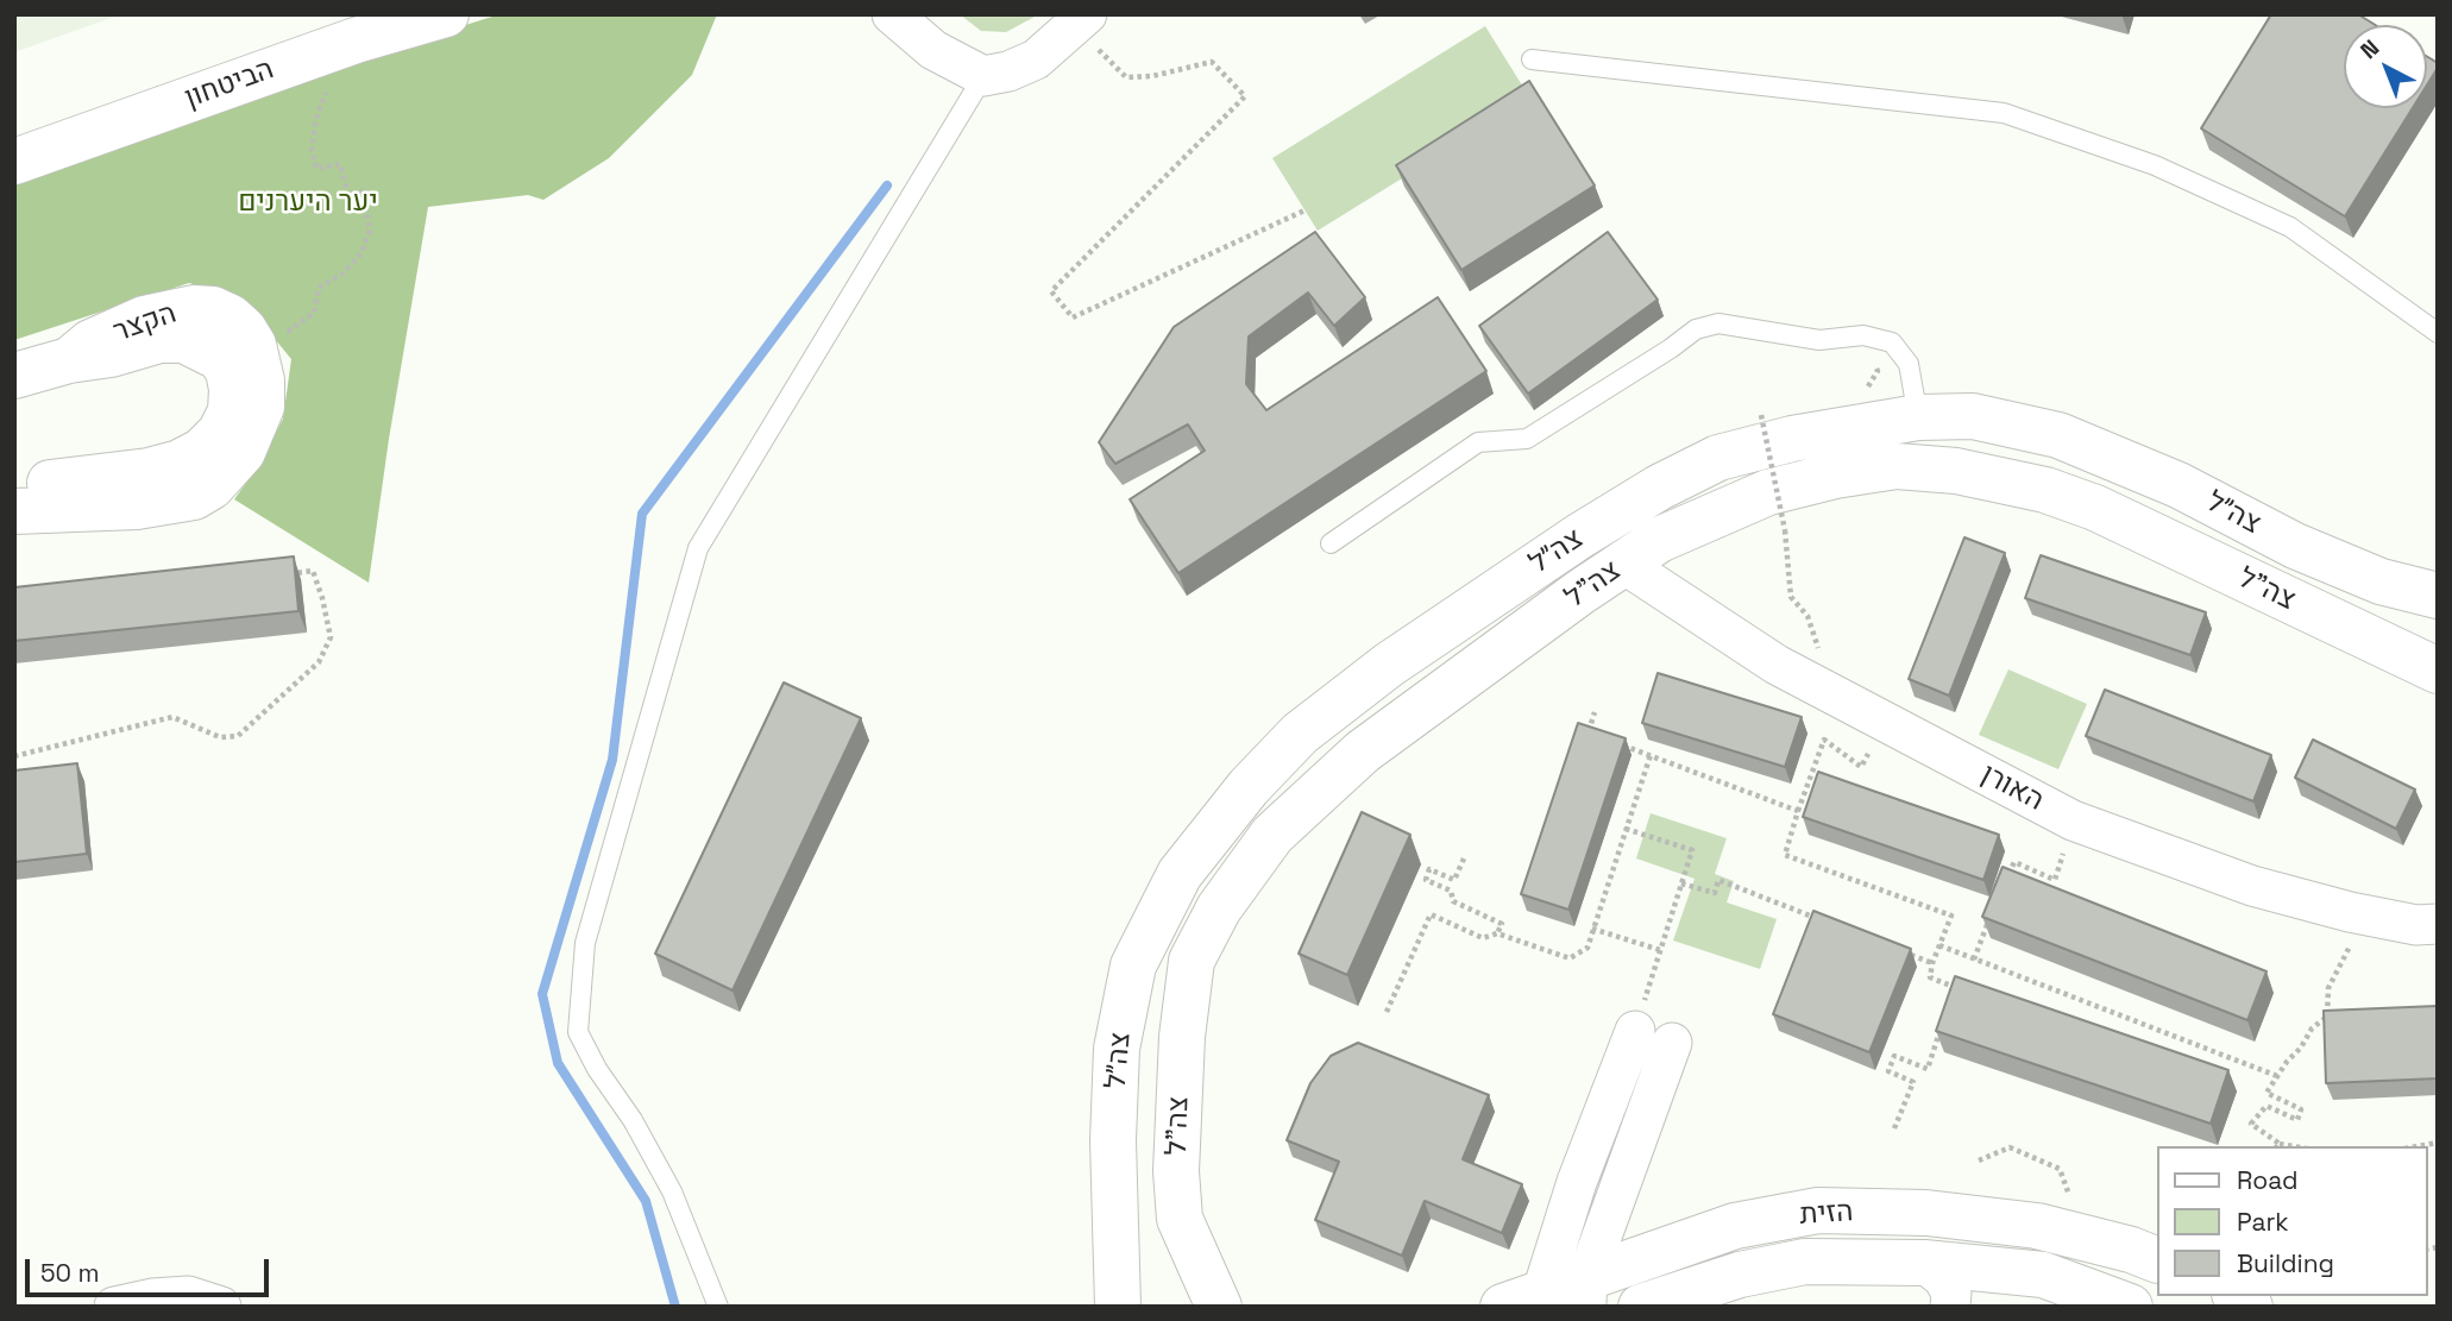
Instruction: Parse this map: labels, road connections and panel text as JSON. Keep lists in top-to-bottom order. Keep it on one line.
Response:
{"streets":{"main road":["הביטחון","הקצר","צה״ל","צה\"ל","הזית"],"street":["האורן"]},"crossings":[["צה\"ל","האורן"]],"parks":["יער היערנים"],"legend":["Road","Park","Building"],"scale_bar":"50 m","north":"top left"}
